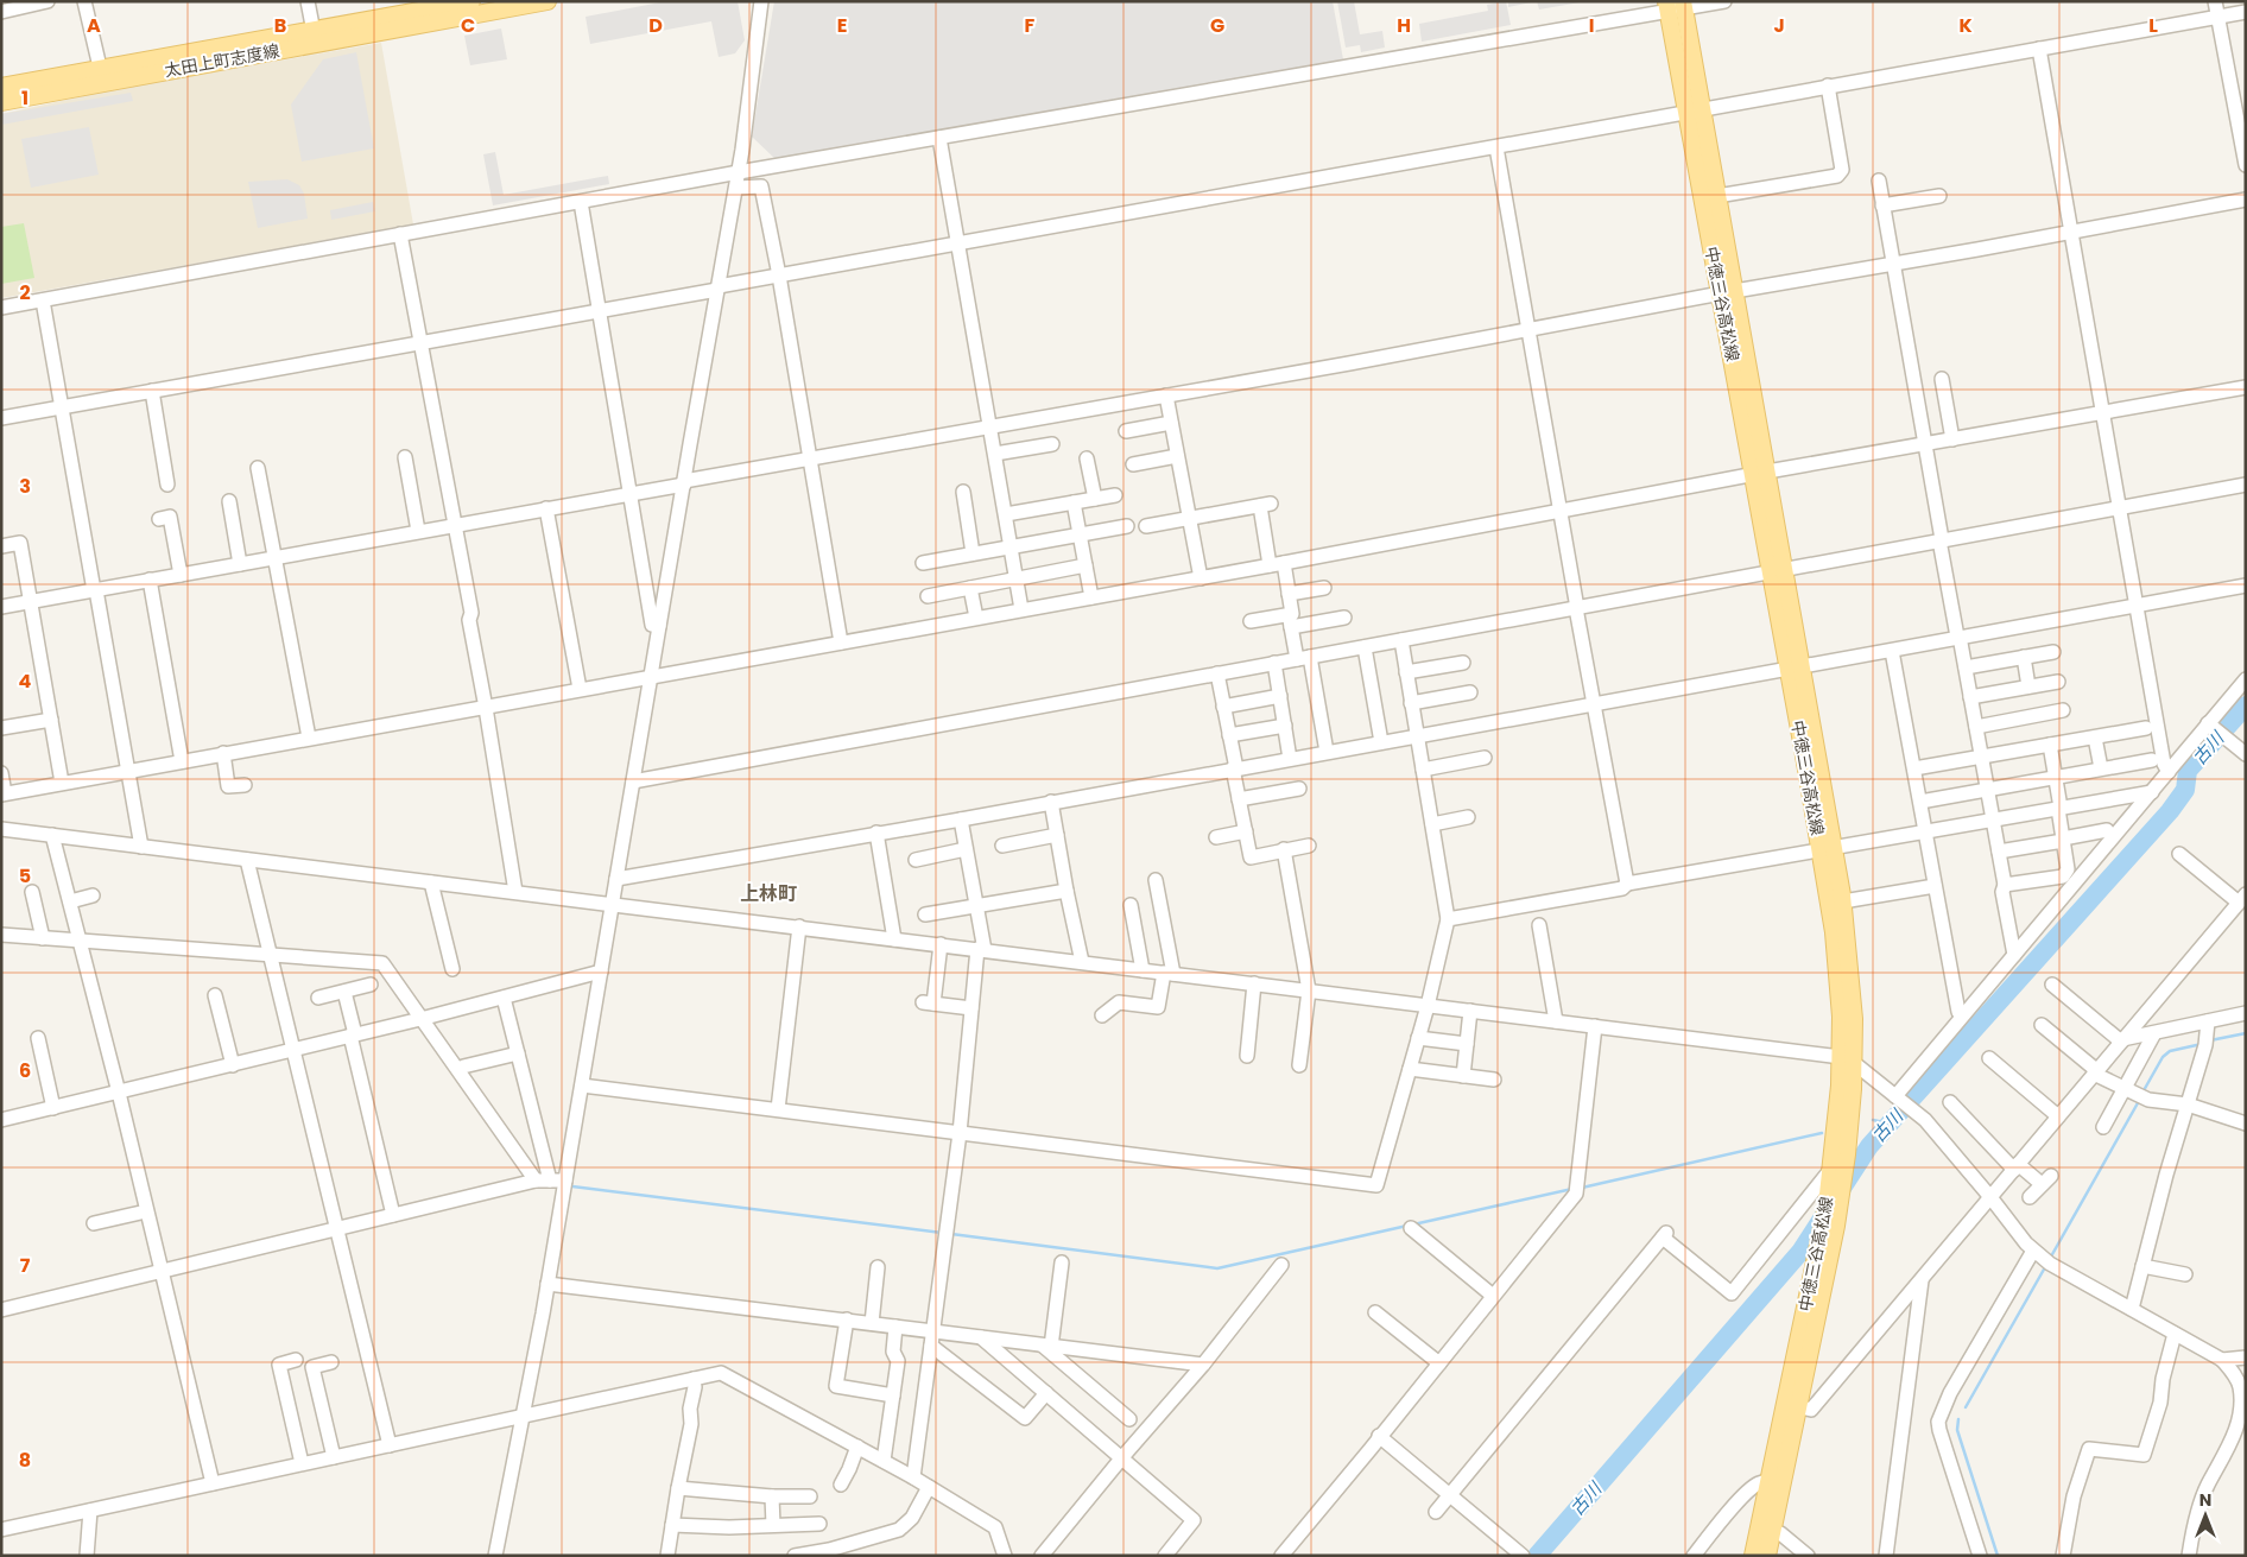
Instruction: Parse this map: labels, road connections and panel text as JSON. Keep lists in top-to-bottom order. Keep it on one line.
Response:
{"streets":{"main road":["太田上町志度線","中徳三谷高松線"]},"districts":["上林町"],"water":["古川"],"north":"top","grid":{"columns":["A","B","C","D","E","F","G","H","I","J","K","L"],"rows":["1","2","3","4","5","6","7","8"]}}
